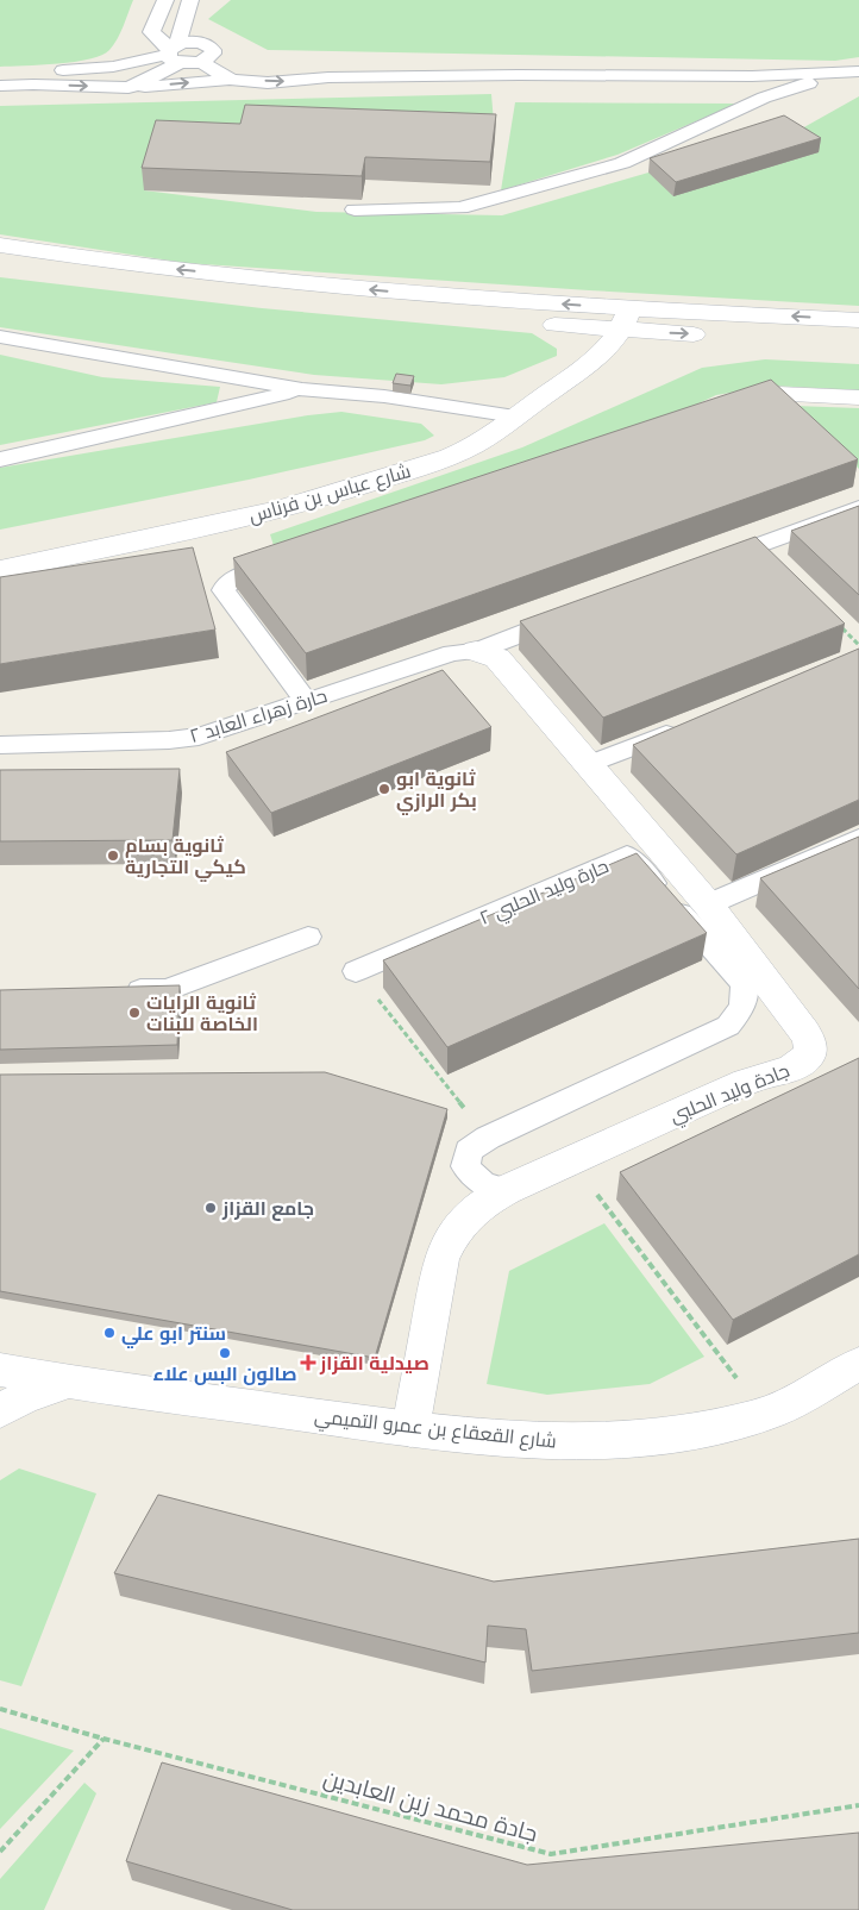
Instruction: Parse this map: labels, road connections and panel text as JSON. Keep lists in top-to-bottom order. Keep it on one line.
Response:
{"streets":{"main road":["شارع عباس بن فرناس","جادة وليد الحلبي","شارع القعقاع بن عمرو التميمي"],"lane":["حارة زهراء العابد ٢","حارة وليد الحلبي ٢"],"path":["جادة محمد زين العابدين"]},"crossings":[["حارة زهراء العابد ٢","جادة وليد الحلبي"],["جادة وليد الحلبي","شارع القعقاع بن عمرو التميمي"]],"places":{"other":["ثانوية ابو بكر الرازي","ثانوية بسام كيكي التجارية","ثانوية الرايات الخاصة للبنات","جامع القزاز","سنتر ابو علي","صالون البس علاء"],"health":["صيدلية القزاز"]}}
